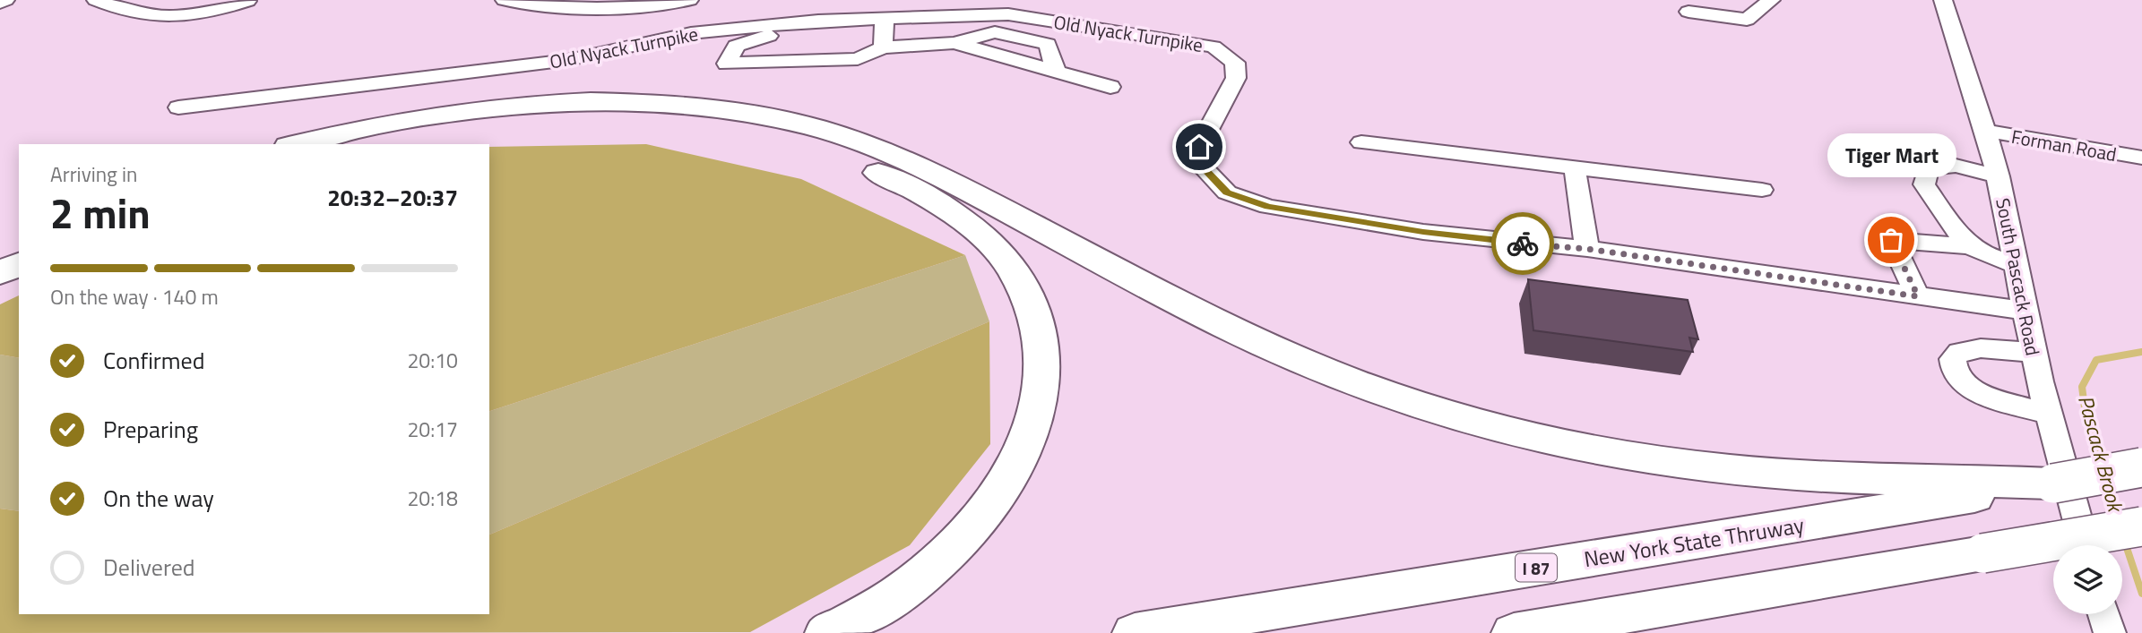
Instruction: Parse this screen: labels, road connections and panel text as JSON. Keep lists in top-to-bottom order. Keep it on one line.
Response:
{"streets":{"highway":["New York State Thruway","I 87"],"street":["Old Nyack Turnpike","Forman Road","South Pascack Road"]},"crossings":[["Old Nyack Turnpike","South Pascack Road"],["Forman Road","South Pascack Road"]],"water":["Pascack Brook"],"places":["Tiger Mart"],"page":{"bubble":"Tiger Mart","heading":["2 min","Arriving in","20:32–20:37"],"bar":"On the way · 140 m","list":[["Confirmed","20:10"],["Preparing","20:17"],["On the way","20:18"],"Delivered"]}}
